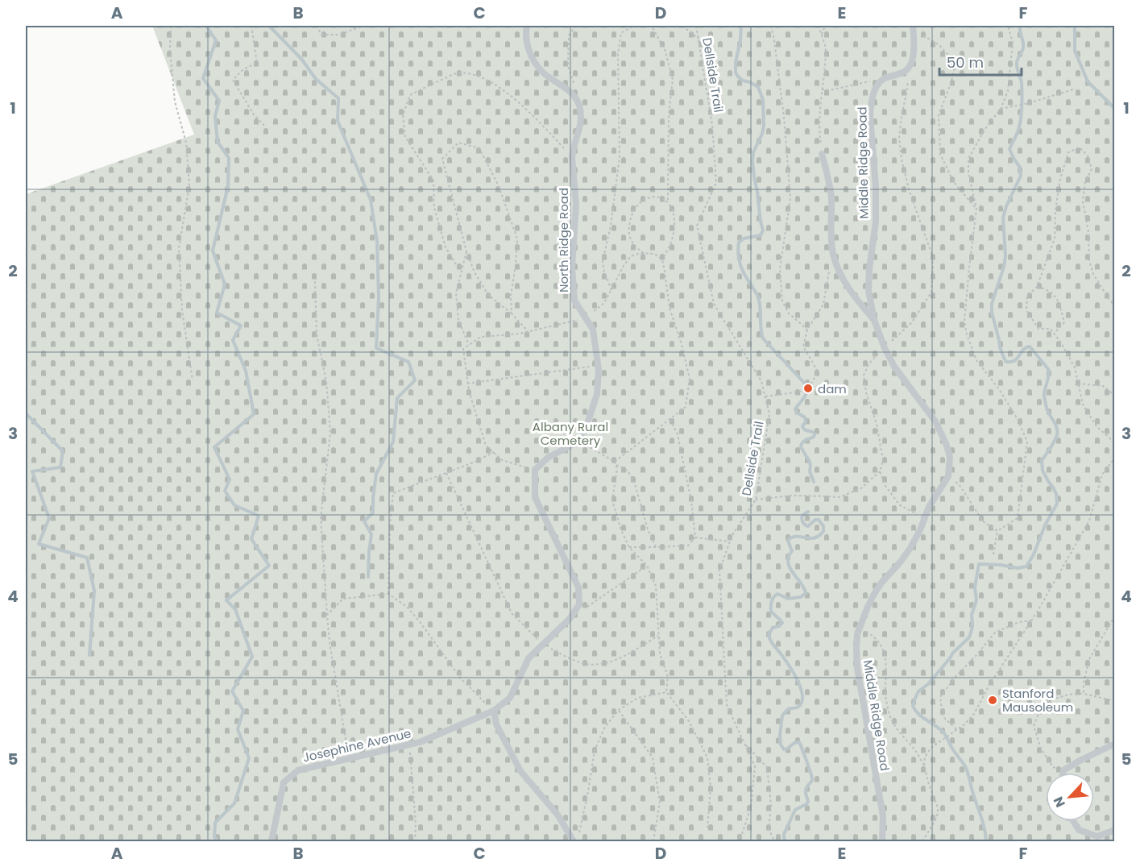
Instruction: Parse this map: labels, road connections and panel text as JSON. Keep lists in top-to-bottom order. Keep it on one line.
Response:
{"streets":{"lane":["Middle Ridge Road","North Ridge Road","Josephine Avenue"],"path":["Dellside Trail"]},"parks":["Albany Rural Cemetery"],"places":["dam","Stanford Mausoleum"],"scale_bar":"50 m","north":"bottom left","grid":{"columns":["A","B","C","D","E","F"],"rows":["1","2","3","4","5"]}}
